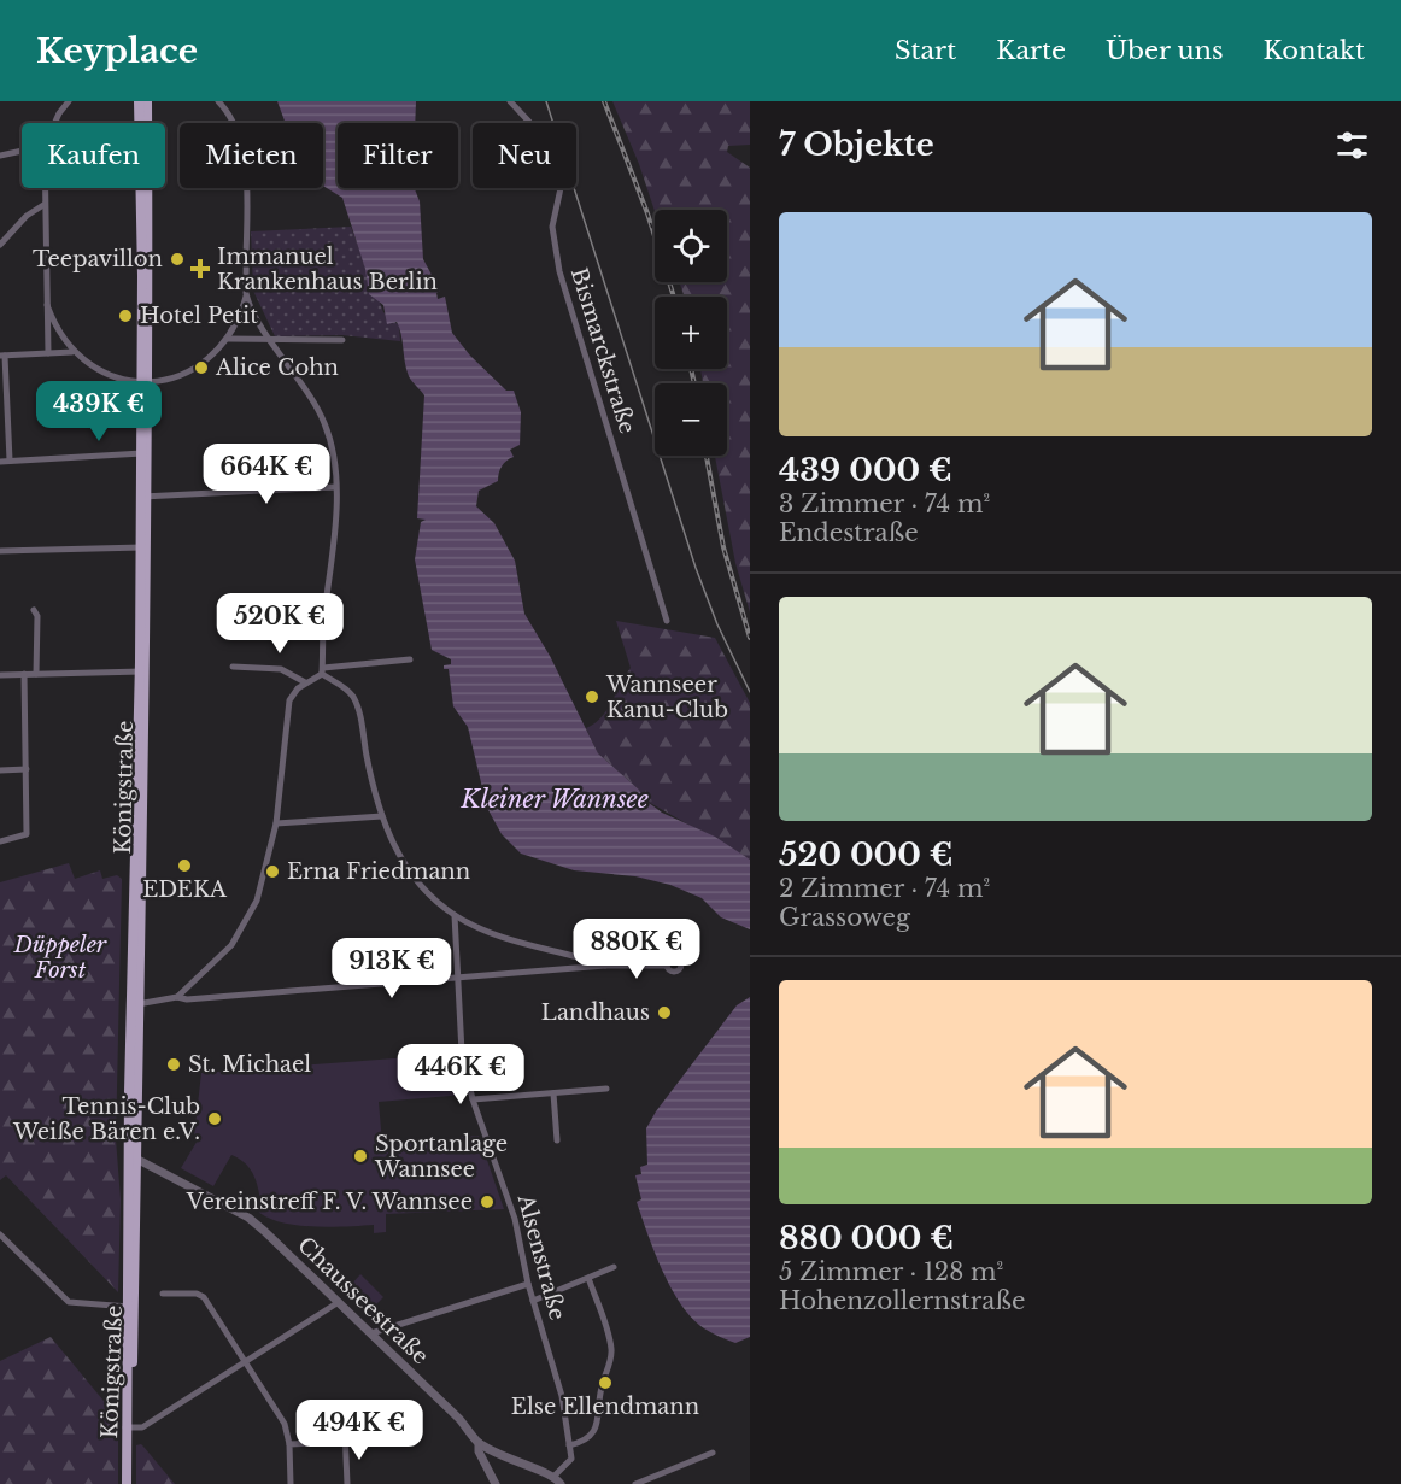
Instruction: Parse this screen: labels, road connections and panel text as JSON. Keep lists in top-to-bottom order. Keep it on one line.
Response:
{"streets":{"main road":["Königstraße"],"street":["Bismarckstraße","Alsenstraße","Chausseestraße"]},"crossings":[["Königstraße","Chausseestraße"]],"water":["Kleiner Wannsee"],"parks":["Düppeler Forst"],"places":{"other":["Teepavillon","Hotel Petit","Alice Cohn","Wannseer Kanu-Club","EDEKA","Erna Friedmann","Landhaus","St. Michael","Tennis-Club Weiße Bären e.V.","Sportanlage Wannsee","Vereinstreff F. V. Wannsee","Else Ellendmann"],"health":["Immanuel Krankenhaus Berlin"]},"page":{"header":"Keyplace","nav":["Start","Karte","Über uns","Kontakt"],"heading":"7 Objekte","chip":["Kaufen","Mieten","Filter","Neu"],"list":[{"name":"439 000 €","note":"3 Zimmer · 74 m² · Endestraße"},{"name":"520 000 €","note":"2 Zimmer · 74 m² · Grassoweg"},{"name":"880 000 €","note":"5 Zimmer · 128 m² · Hohenzollernstraße"}],"map_buttons":["+","−"],"price":["439K €","664K €","520K €","880K €","913K €","446K €","494K €"]}}
